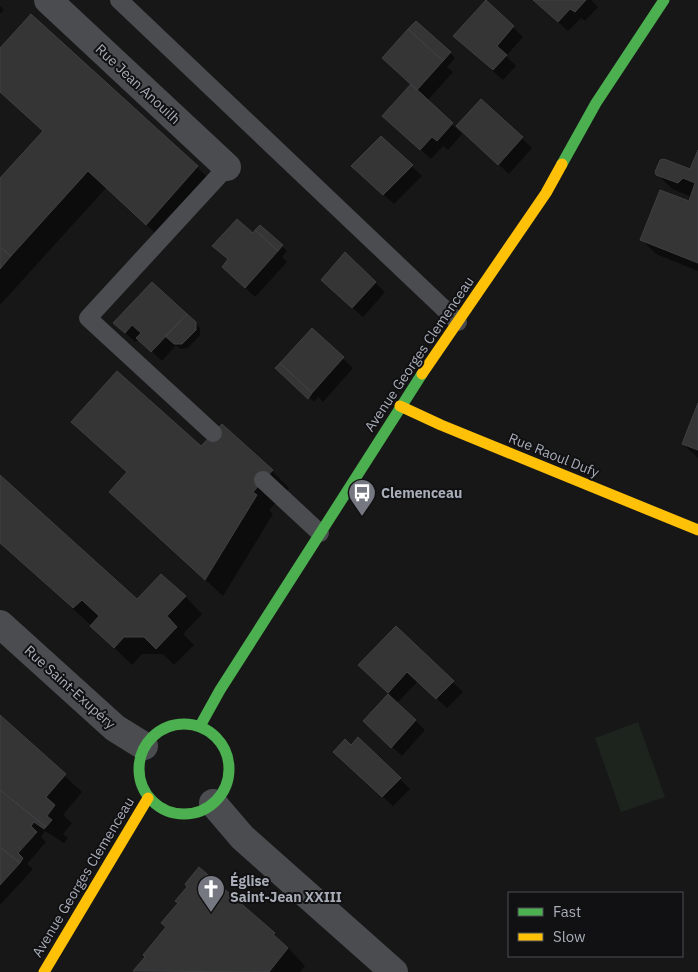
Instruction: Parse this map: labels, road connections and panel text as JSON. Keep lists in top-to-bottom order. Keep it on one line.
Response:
{"streets":{"main road":["Avenue Georges Clemenceau","Rue Raoul Dufy"],"street":["Rue Jean Anouilh","Rue Saint-Exupéry"]},"crossings":[["Avenue Georges Clemenceau","Rue Raoul Dufy"],["Avenue Georges Clemenceau","Rue Saint-Exupéry"]],"places":{"bus stop":["Clemenceau"],"church":["Église Saint-Jean XXIII"]},"legend":["Fast","Slow"]}
